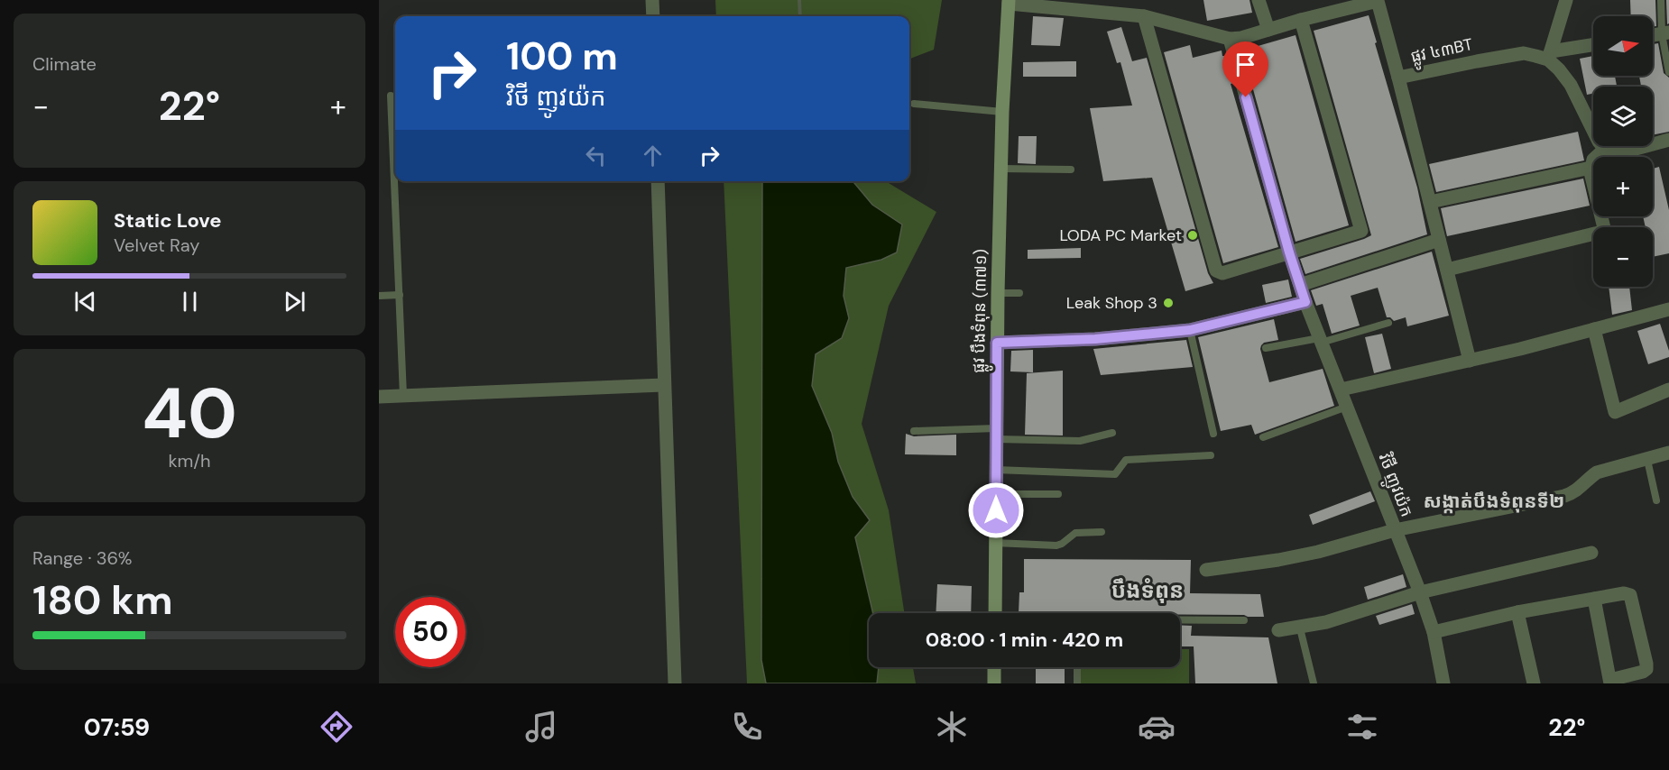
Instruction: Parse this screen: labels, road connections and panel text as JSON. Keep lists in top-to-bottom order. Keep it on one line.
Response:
{"streets":{"main road":["ផ្លូវ បឹងទំពុន (៣៧១)"],"street":["ផ្លូវ ៤៣BT","វិថី ញូវយ៉ក"]},"crossings":[["ផ្លូវ ៤៣BT","ផ្លូវ បឹងទំពុន (៣៧១)"],["ផ្លូវ ៤៣BT","វិថី ញូវយ៉ក"]],"districts":["សង្កាត់បឹងទំពុនទី២","បឹងទំពុន"],"places":["LODA PC Market","Leak Shop 3"],"north":"right","page":{"tile":["Climate",["40","km/h"],["Range · 36%","180 km"]],"map_buttons":["+","−"],"turn":["100 m","វិថី ញូវយ៉ក"],"heat":["−","22°","+"],"song":["Static Love","Velvet Ray"],"limit":"50","trip":"08:00 · 1 min · 420 m","tabs":["07:59","22°"]}}
